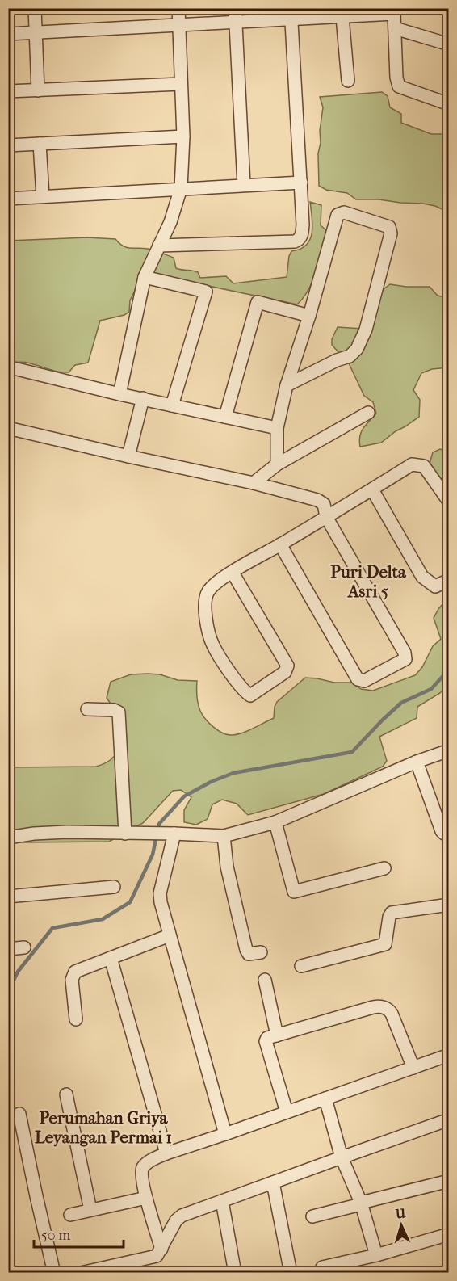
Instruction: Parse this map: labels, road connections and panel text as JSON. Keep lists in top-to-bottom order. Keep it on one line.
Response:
{"districts":["Puri Delta Asri 5","Perumahan Griya Leyangan Permai 1"],"scale_bar":"50 m","north":"top"}
